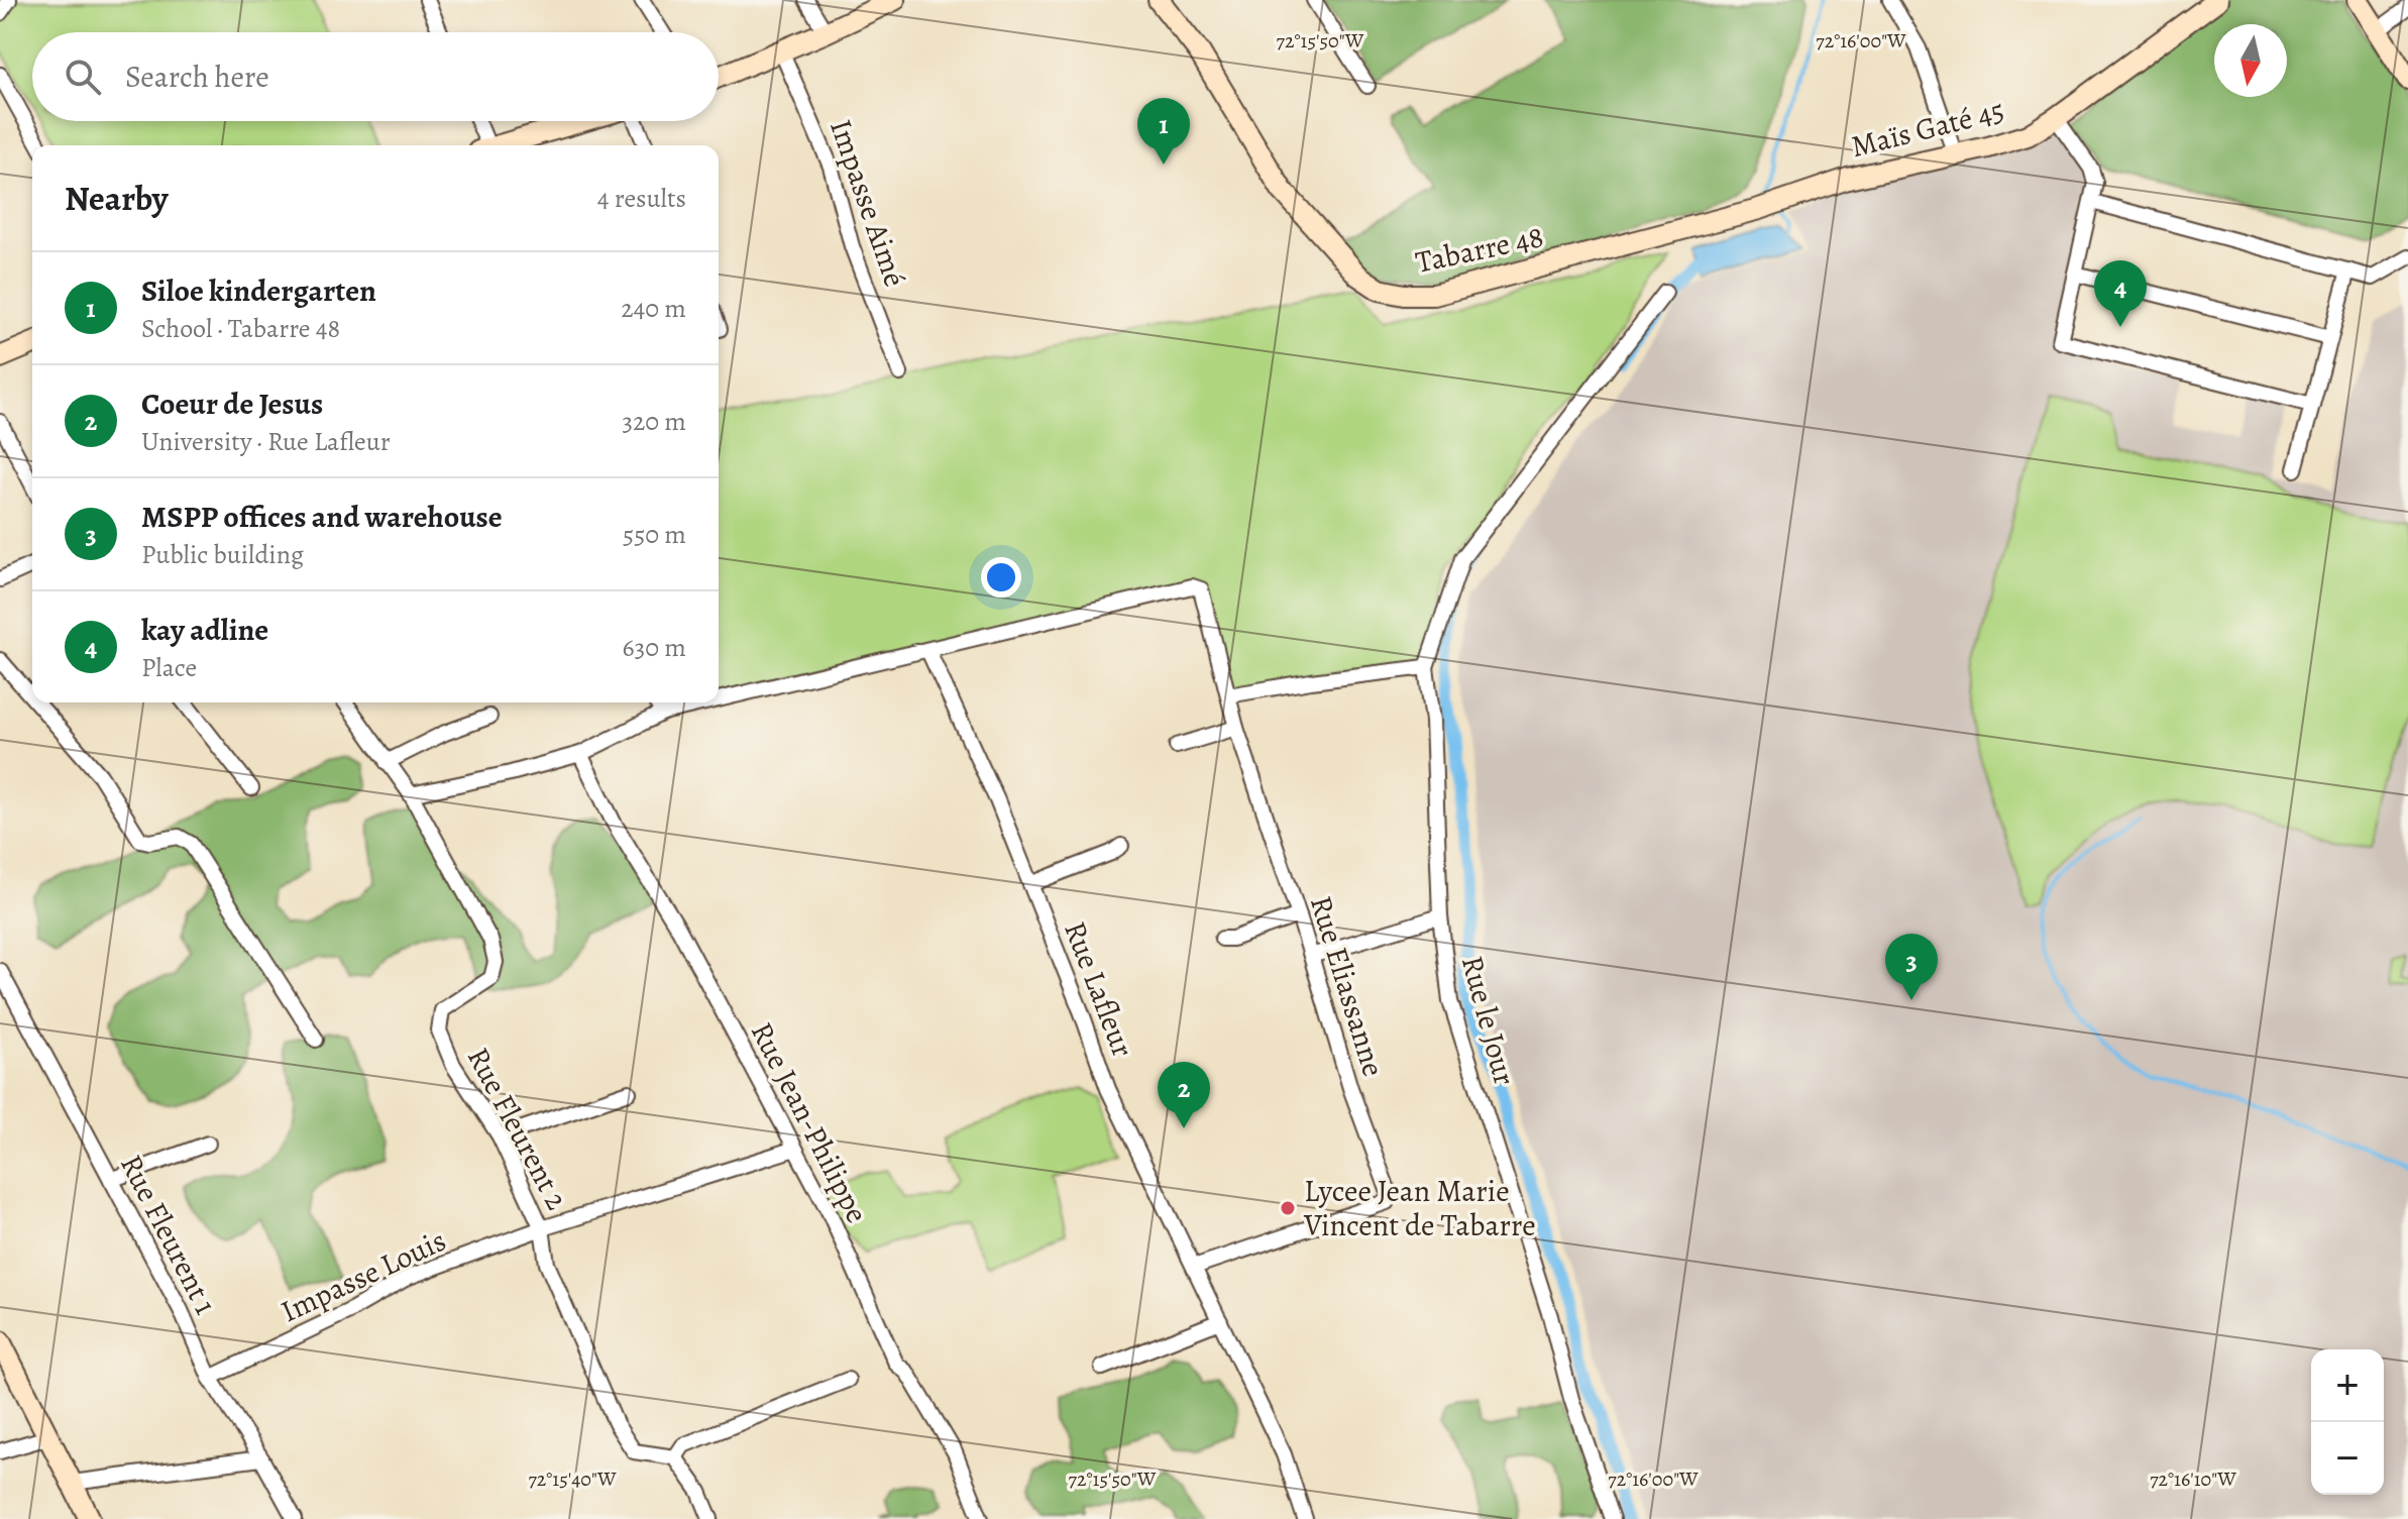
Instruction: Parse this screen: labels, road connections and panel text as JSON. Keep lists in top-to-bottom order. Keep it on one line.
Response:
{"streets":{"street":["Maïs Gaté 45","Impasse Aimé","Tabarre 48","Rue Eliassanne","Rue Lafleur","Rue le Jour","Rue Jean-Philippe","Rue Fleurent 2","Rue Fleurent 1","Impasse Louis"]},"crossings":[["Maïs Gaté 45","Tabarre 48"],["Rue Eliassanne","Rue Lafleur"],["Rue Jean-Philippe","Impasse Louis"],["Rue Fleurent 2","Impasse Louis"],["Rue Fleurent 1","Impasse Louis"]],"places":["Lycee Jean Marie Vincent de Tabarre"],"north":"bottom","page":{"search":"Search here","pins":["1","4","3","2"],"heading":["Nearby","4 results"],"list":[{"mark":"1","name":"Siloe kindergarten","note":"School · Tabarre 48","value":"240 m"},{"mark":"2","name":"Coeur de Jesus","note":"University · Rue Lafleur","value":"320 m"},{"mark":"3","name":"MSPP offices and warehouse","note":"Public building","value":"550 m"},{"mark":"4","name":"kay adline","note":"Place","value":"630 m"}],"map_buttons":["+","−"]},"coordinates":["72°15'50\"W","72°16'00\"W","72°15'40\"W","72°16'10\"W"]}
